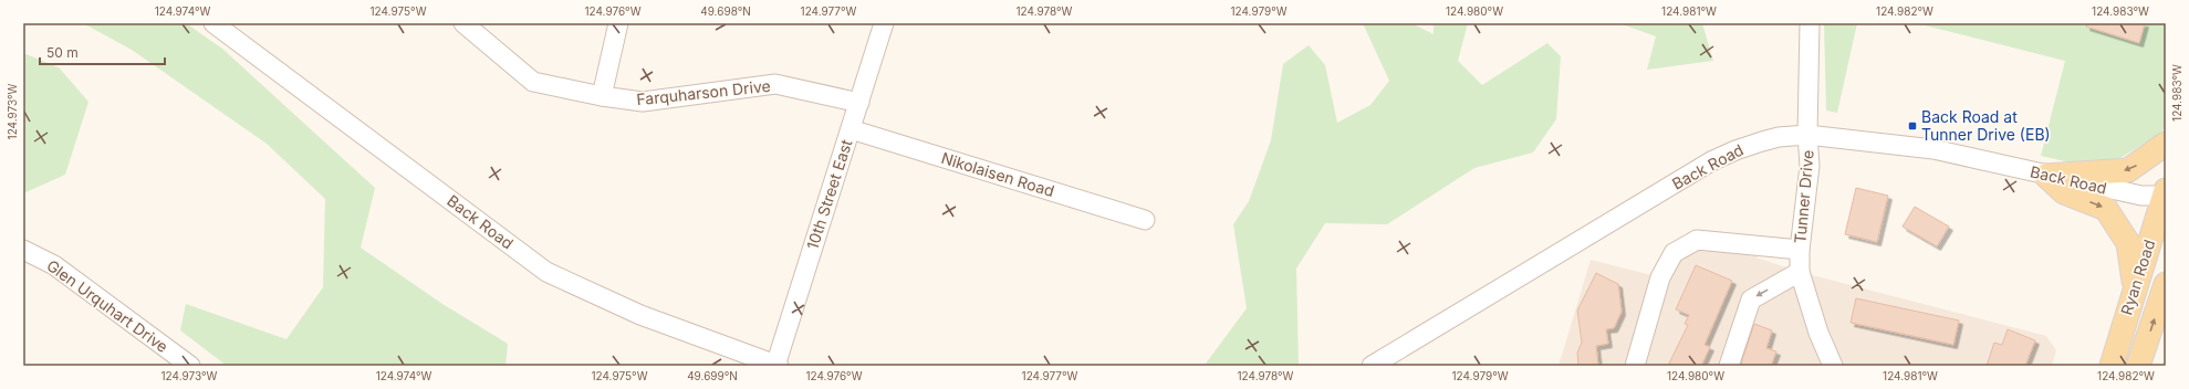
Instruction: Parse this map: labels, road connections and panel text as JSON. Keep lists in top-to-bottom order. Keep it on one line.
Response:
{"streets":{"main road":["Ryan Road"],"street":["Farquharson Drive","Back Road","Nikolaisen Road","10th Street East","Tunner Drive","Glen Urquhart Drive"]},"crossings":[["Farquharson Drive","10th Street East"],["Back Road","10th Street East"],["Back Road","Tunner Drive"],["Back Road","Ryan Road"],["Nikolaisen Road","10th Street East"]],"places":{"transit":["Back Road at Tunner Drive (EB)"]},"scale_bar":"50 m","coordinates":["124.974°W","124.975°W","124.976°W","49.698°N","124.977°W","124.978°W","124.979°W","124.980°W","124.981°W","124.982°W","124.983°W","124.973°W","49.699°N"]}
